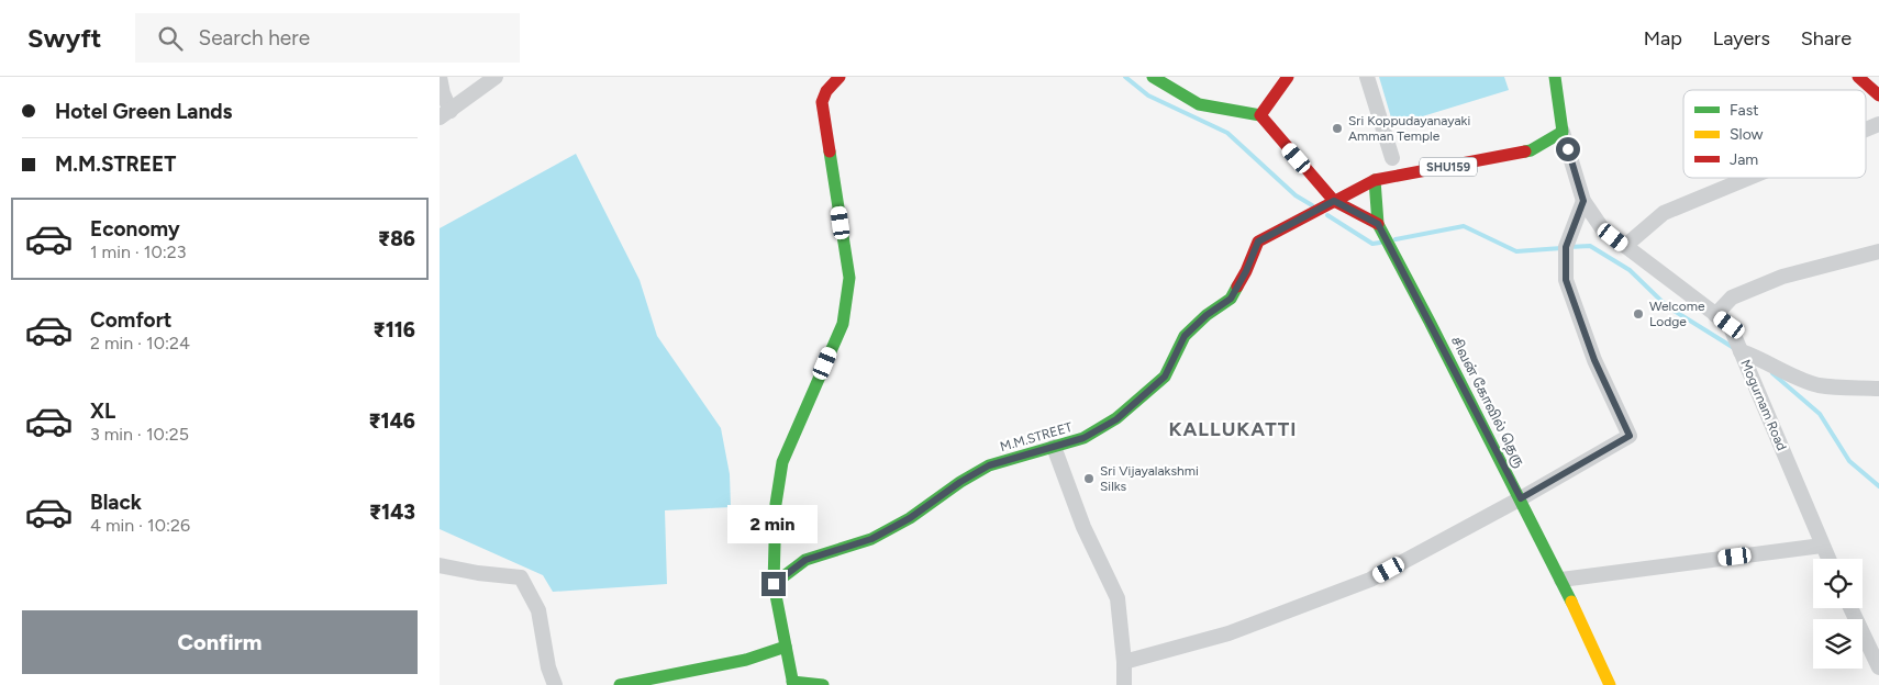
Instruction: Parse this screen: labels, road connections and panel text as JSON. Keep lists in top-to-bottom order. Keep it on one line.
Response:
{"streets":{"main road":["SHU159","சிவன் கோவில் தெரு","Mogurnam Road","M.M.STREET"]},"crossings":[["SHU159","Mogurnam Road"],["SHU159","M.M.STREET"]],"districts":["KALLUKATTI"],"places":["Sri Koppudayanayaki Amman Temple","Welcome Lodge","Sri Vijayalakshmi Silks"],"legend":["Fast","Slow","Jam"],"page":{"header":"Swyft","search":"Search here","nav":["Map","Layers","Share"],"banner":["Hotel Green Lands","M.M.STREET"],"list":[{"name":"Economy","note":"1 min · 10:23","value":"₹86"},{"name":"Comfort","note":"2 min · 10:24","value":"₹116"},{"name":"XL","note":"3 min · 10:25","value":"₹146"},{"name":"Black","note":"4 min · 10:26","value":"₹143"}],"bubble":"2 min","buttons":"Confirm"}}
